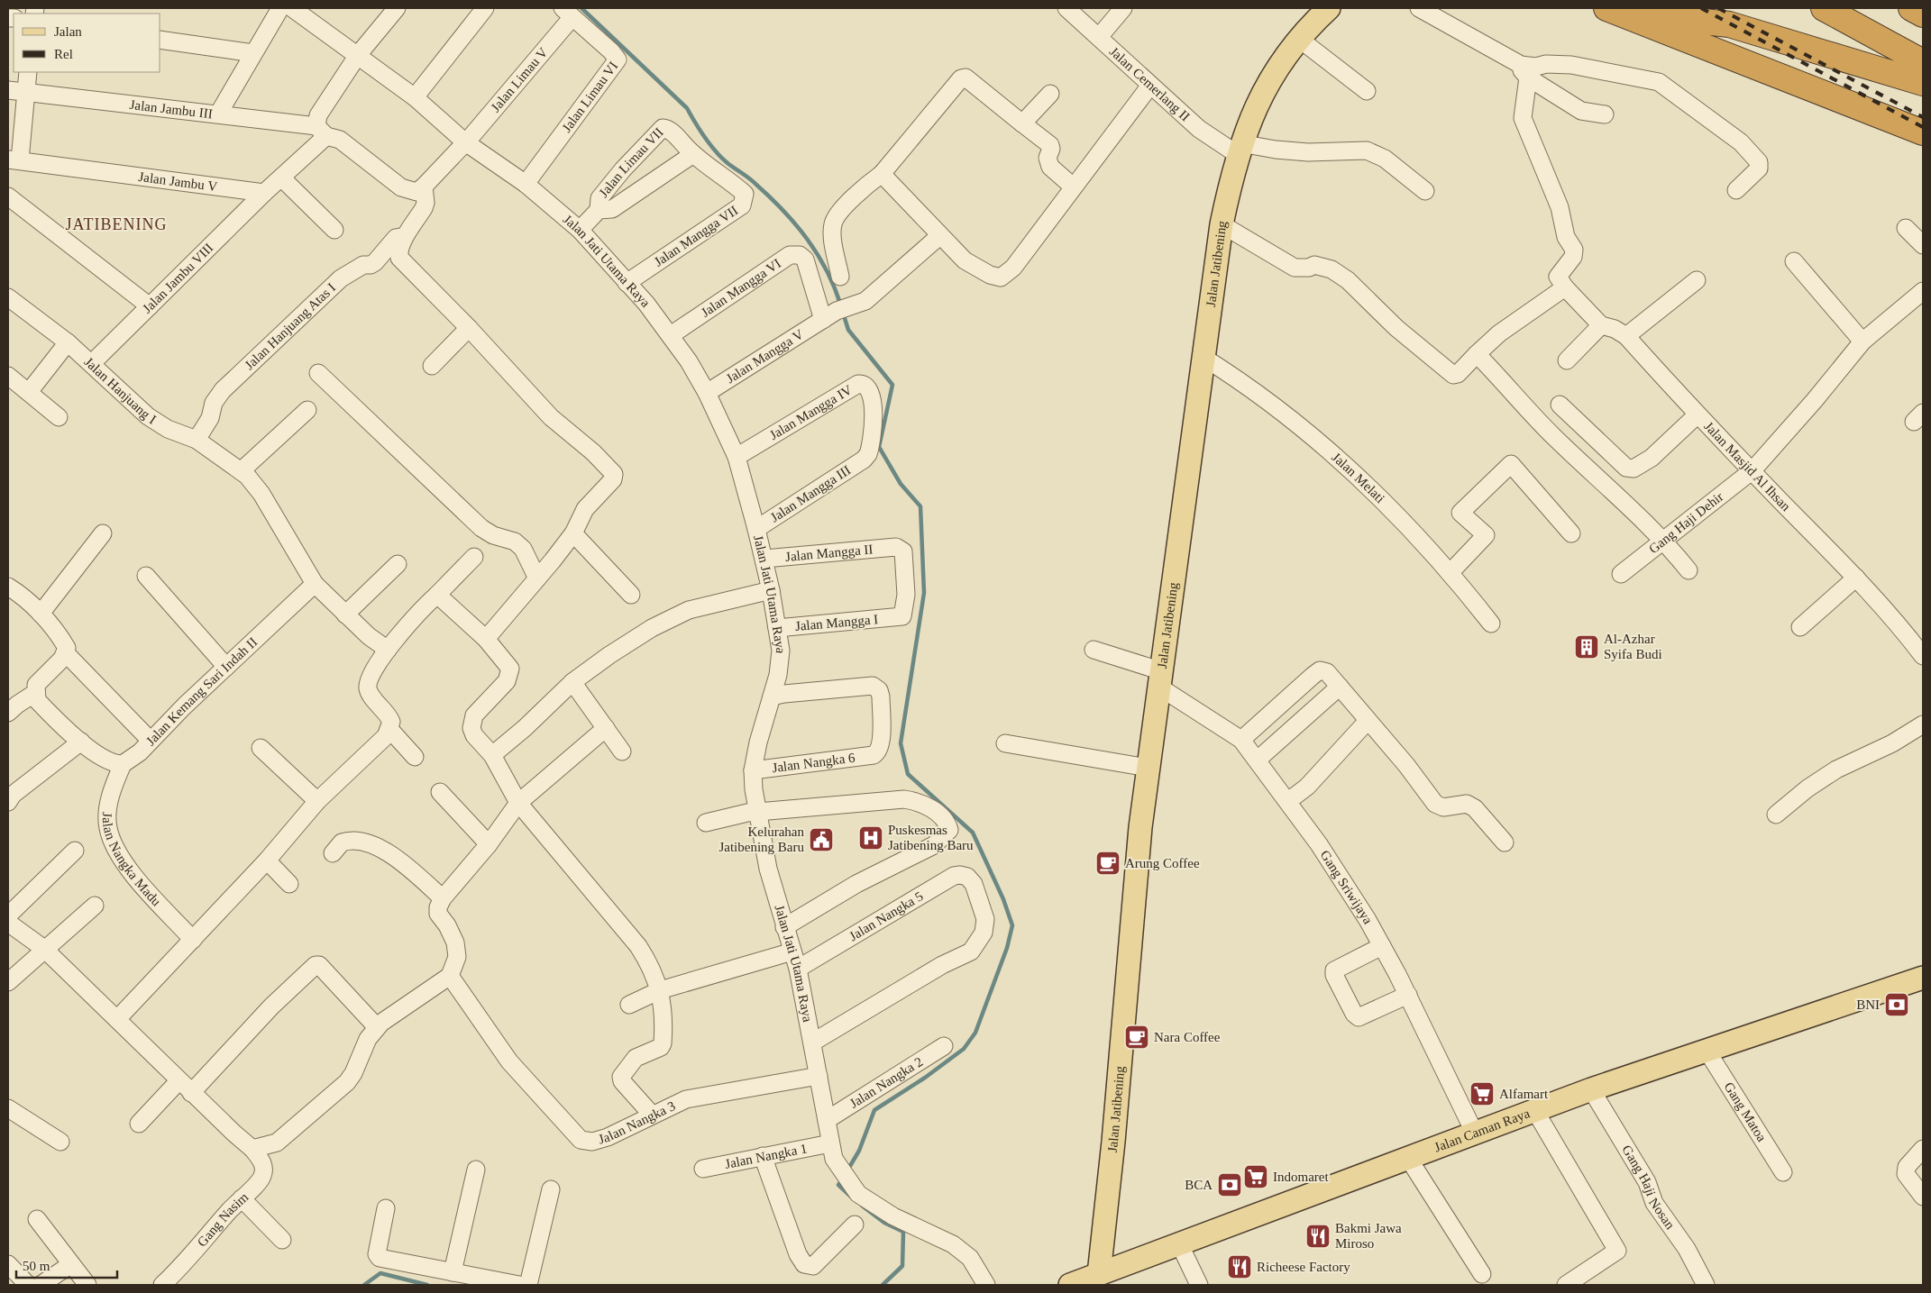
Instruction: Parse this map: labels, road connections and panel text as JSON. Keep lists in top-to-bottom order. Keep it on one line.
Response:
{"streets":{"main road":["Jalan Jatibening","Jalan Caman Raya"],"street":["Jalan Limau V","Jalan Cemerlang II","Jalan Limau VI","Jalan Jambu III","Jalan Limau VII","Jalan Jambu V","Jalan Mangga VII","Jalan Jati Utama Raya","Jalan Jambu VIII","Jalan Mangga VI","Jalan Hanjuang Atas I","Jalan Mangga V","Jalan Hanjuang I","Jalan Mangga IV","Jalan Masjid Al Ihsan","Jalan Melati","Jalan Mangga III","Gang Haji Dehir","Jalan Mangga II","Jalan Mangga I","Jalan Kemang Sari Indah II","Jalan Nangka 6","Jalan Nangka Madu","Gang Sriwijaya","Jalan Nangka 5","Jalan Nangka 2","Gang Matoa","Jalan Nangka 3","Jalan Nangka 1","Gang Haji Nosan","Gang Nasim"]},"crossings":[["Jalan Limau V","Jalan Limau VI"],["Jalan Limau V","Jalan Jambu III"],["Jalan Limau V","Jalan Jati Utama Raya"],["Jalan Cemerlang II","Jalan Jatibening"],["Jalan Limau VI","Jalan Jati Utama Raya"],["Jalan Limau VII","Jalan Mangga VII"],["Jalan Jambu V","Jalan Jambu VIII"],["Jalan Mangga VII","Jalan Jati Utama Raya"],["Jalan Jati Utama Raya","Jalan Mangga VI"],["Jalan Jati Utama Raya","Jalan Mangga V"],["Jalan Jati Utama Raya","Jalan Mangga IV"],["Jalan Jati Utama Raya","Jalan Mangga III"],["Jalan Jati Utama Raya","Jalan Mangga II"],["Jalan Jati Utama Raya","Jalan Mangga I"],["Jalan Jati Utama Raya","Jalan Nangka 6"],["Jalan Jati Utama Raya","Jalan Nangka 5"],["Jalan Jati Utama Raya","Jalan Nangka 2"],["Jalan Jati Utama Raya","Jalan Nangka 3"],["Jalan Jati Utama Raya","Jalan Nangka 1"],["Jalan Jatibening","Jalan Melati"],["Jalan Jatibening","Gang Sriwijaya"],["Jalan Jatibening","Jalan Caman Raya"],["Jalan Jambu VIII","Jalan Hanjuang I"],["Jalan Mangga VI","Jalan Mangga V"],["Jalan Hanjuang Atas I","Jalan Hanjuang I"],["Jalan Hanjuang I","Jalan Kemang Sari Indah II"],["Jalan Mangga IV","Jalan Mangga III"],["Jalan Masjid Al Ihsan","Gang Haji Dehir"],["Jalan Mangga II","Jalan Mangga I"],["Jalan Kemang Sari Indah II","Jalan Nangka Madu"],["Gang Sriwijaya","Jalan Caman Raya"],["Gang Matoa","Jalan Caman Raya"],["Jalan Caman Raya","Gang Haji Nosan"]],"districts":["JATIBENING"],"places":{"building":["Al-Azhar Syifa Budi"],"hospital":["Puskesmas Jatibening Baru"],"public building":["Kelurahan Jatibening Baru"],"cafe":["Arung Coffee","Nara Coffee"],"bank":["BNI","BCA"],"supermarket":["Alfamart","Indomaret"],"restaurant":["Bakmi Jawa Miroso","Richeese Factory"]},"legend":["Jalan","Rel"],"scale_bar":"50 m"}
